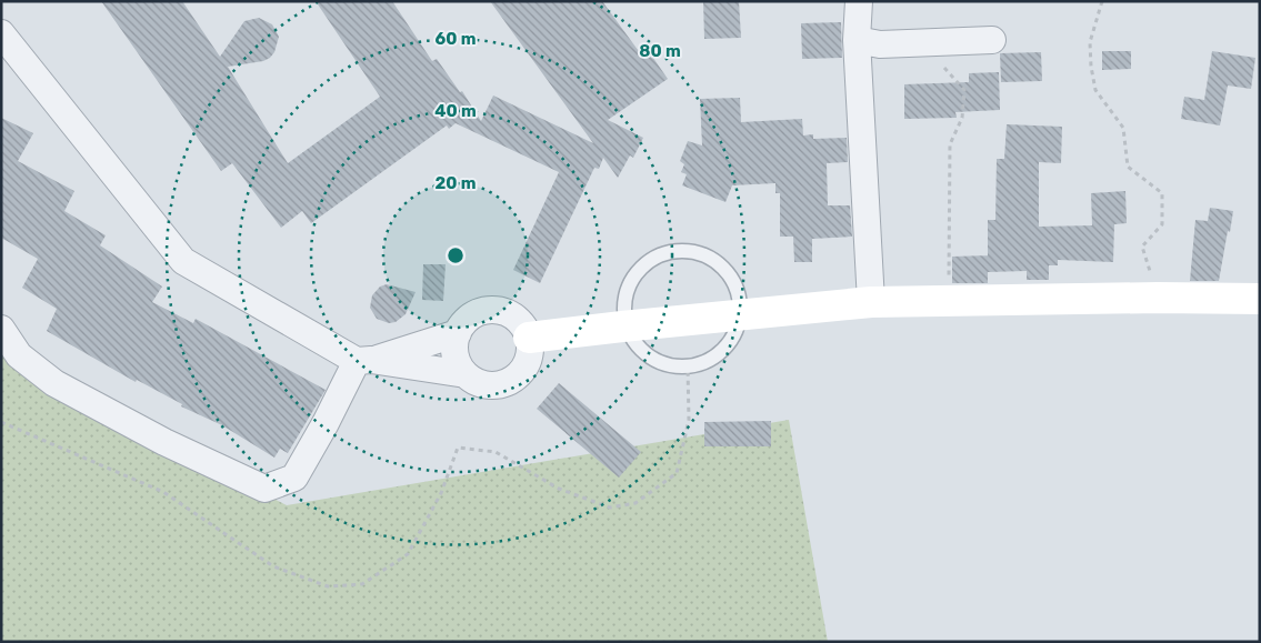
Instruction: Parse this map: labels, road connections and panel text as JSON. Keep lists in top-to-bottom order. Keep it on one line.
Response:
{"rings":["60 m","80 m","40 m","20 m"]}
